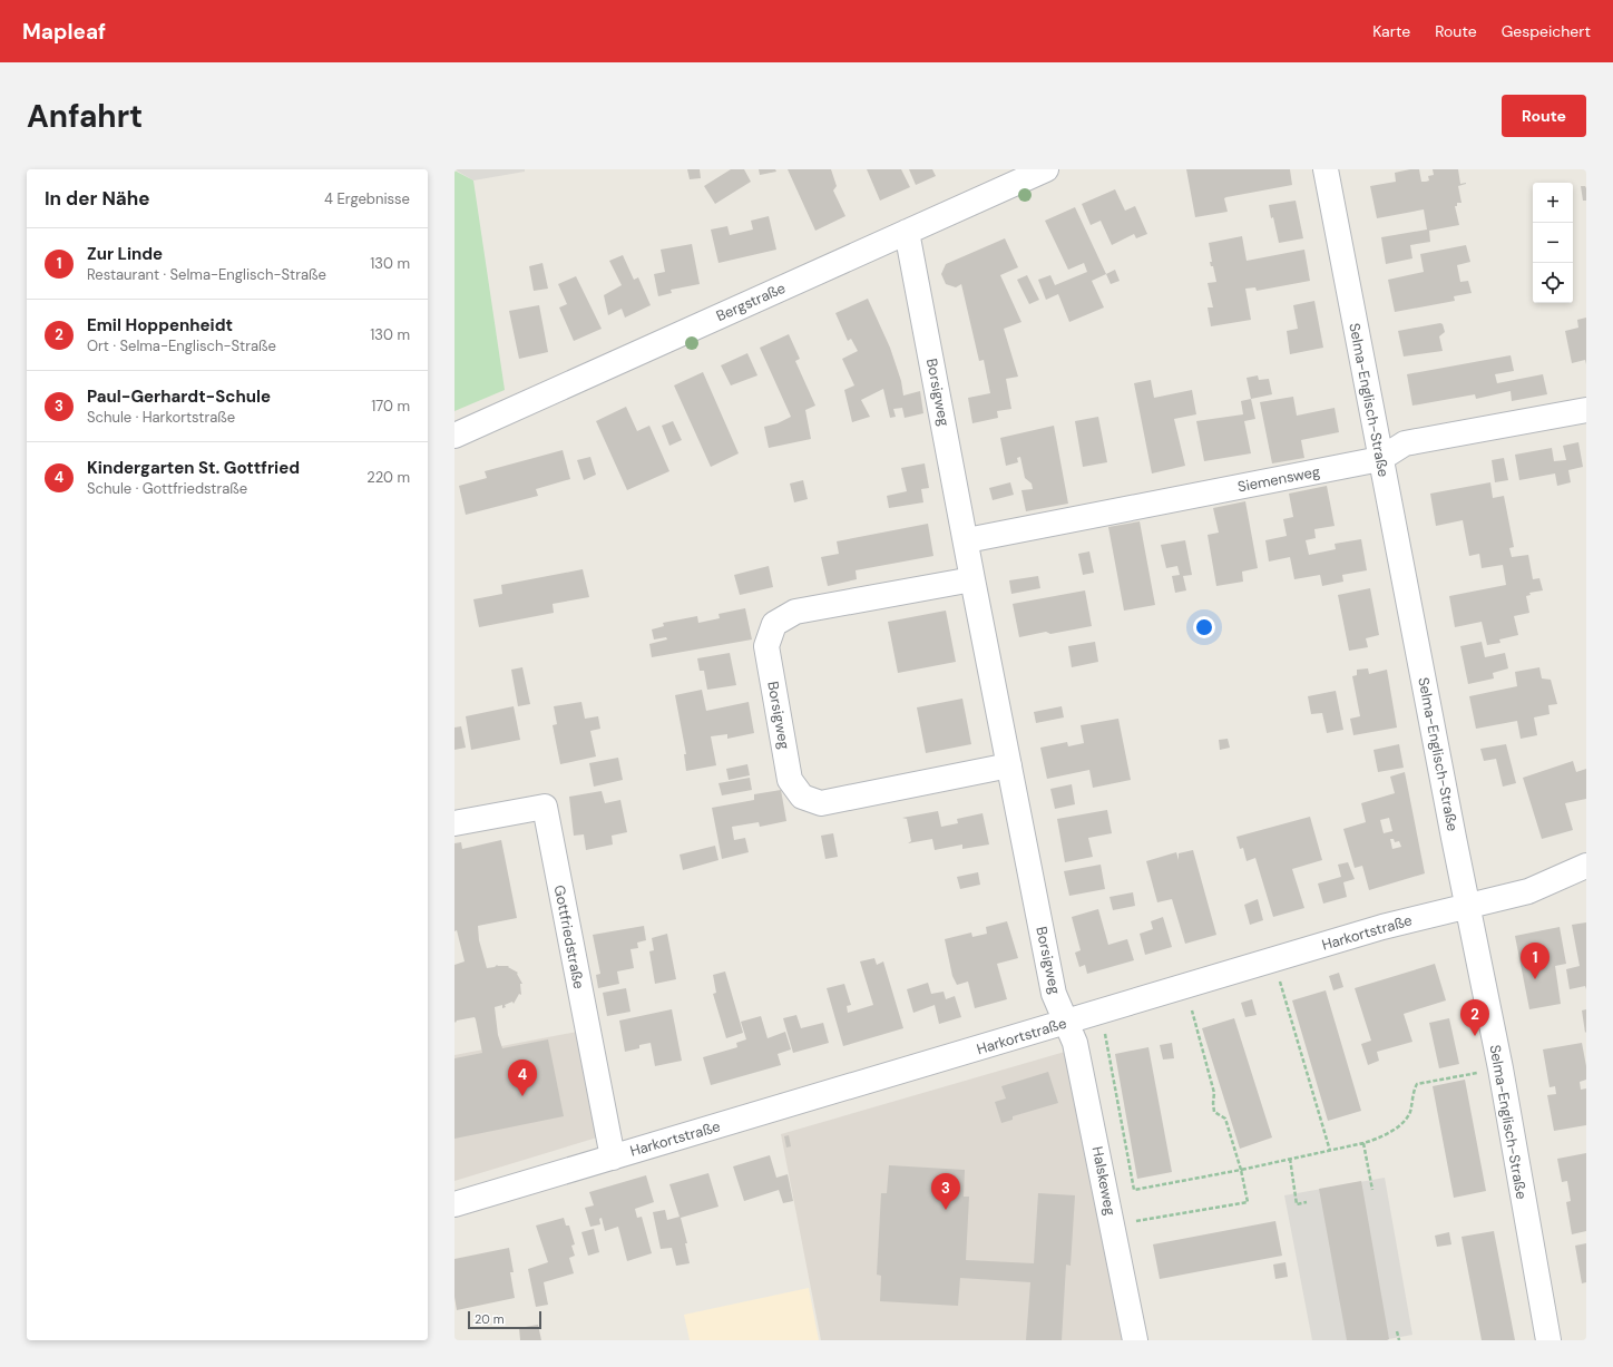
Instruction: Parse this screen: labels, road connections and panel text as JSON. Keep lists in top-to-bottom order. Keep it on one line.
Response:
{"streets":{"street":["Bergstraße","Borsigweg","Selma-Englisch-Straße","Siemensweg","Harkortstraße","Gottfriedstraße","Halskeweg"]},"crossings":[["Bergstraße","Borsigweg"],["Borsigweg","Siemensweg"],["Borsigweg","Harkortstraße"],["Borsigweg","Halskeweg"],["Selma-Englisch-Straße","Siemensweg"],["Selma-Englisch-Straße","Harkortstraße"],["Harkortstraße","Gottfriedstraße"],["Harkortstraße","Halskeweg"]],"scale_bar":"20 m","page":{"header":"Mapleaf","nav":["Karte","Route","Gespeichert"],"buttons":"Route","title":"Anfahrt","heading":["In der Nähe","4 Ergebnisse"],"map_buttons":["+","−"],"list":[{"mark":"1","name":"Zur Linde","note":"Restaurant · Selma-Englisch-Straße","value":"130 m"},{"mark":"2","name":"Emil Hoppenheidt","note":"Ort · Selma-Englisch-Straße","value":"130 m"},{"mark":"3","name":"Paul-Gerhardt-Schule","note":"Schule · Harkortstraße","value":"170 m"},{"mark":"4","name":"Kindergarten St. Gottfried","note":"Schule · Gottfriedstraße","value":"220 m"}],"pins":["1","2","4","3"],"scale":"20 m"}}
